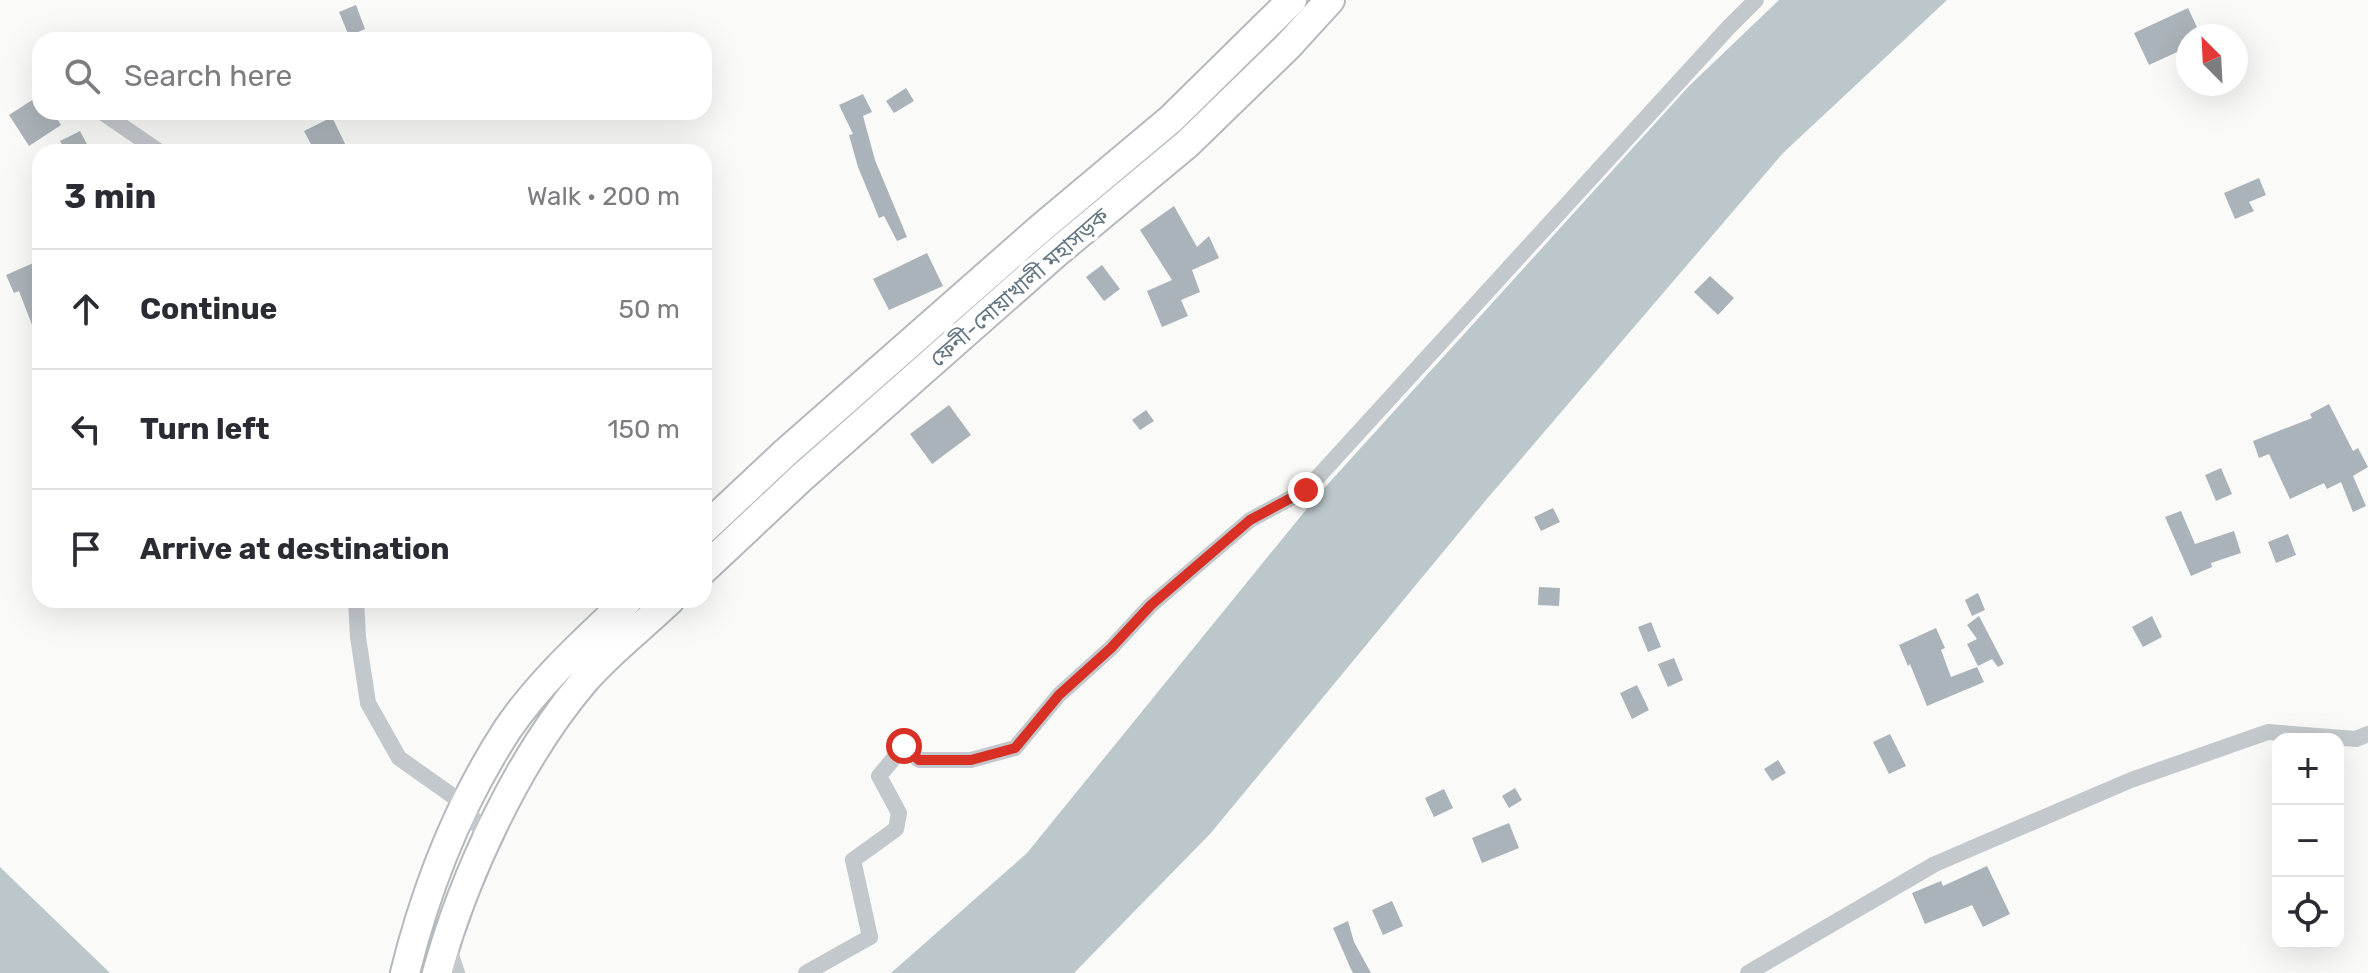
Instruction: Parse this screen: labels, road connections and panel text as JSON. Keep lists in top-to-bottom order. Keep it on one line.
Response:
{"streets":{"highway":["ফেনী-নোয়াখালী মহাসড়ক"]},"north":"top left","page":{"search":"Search here","heading":["3 min","Walk · 200 m"],"list":[["Continue","50 m"],["Turn left","150 m"],"Arrive at destination"],"map_buttons":["+","−"]}}
